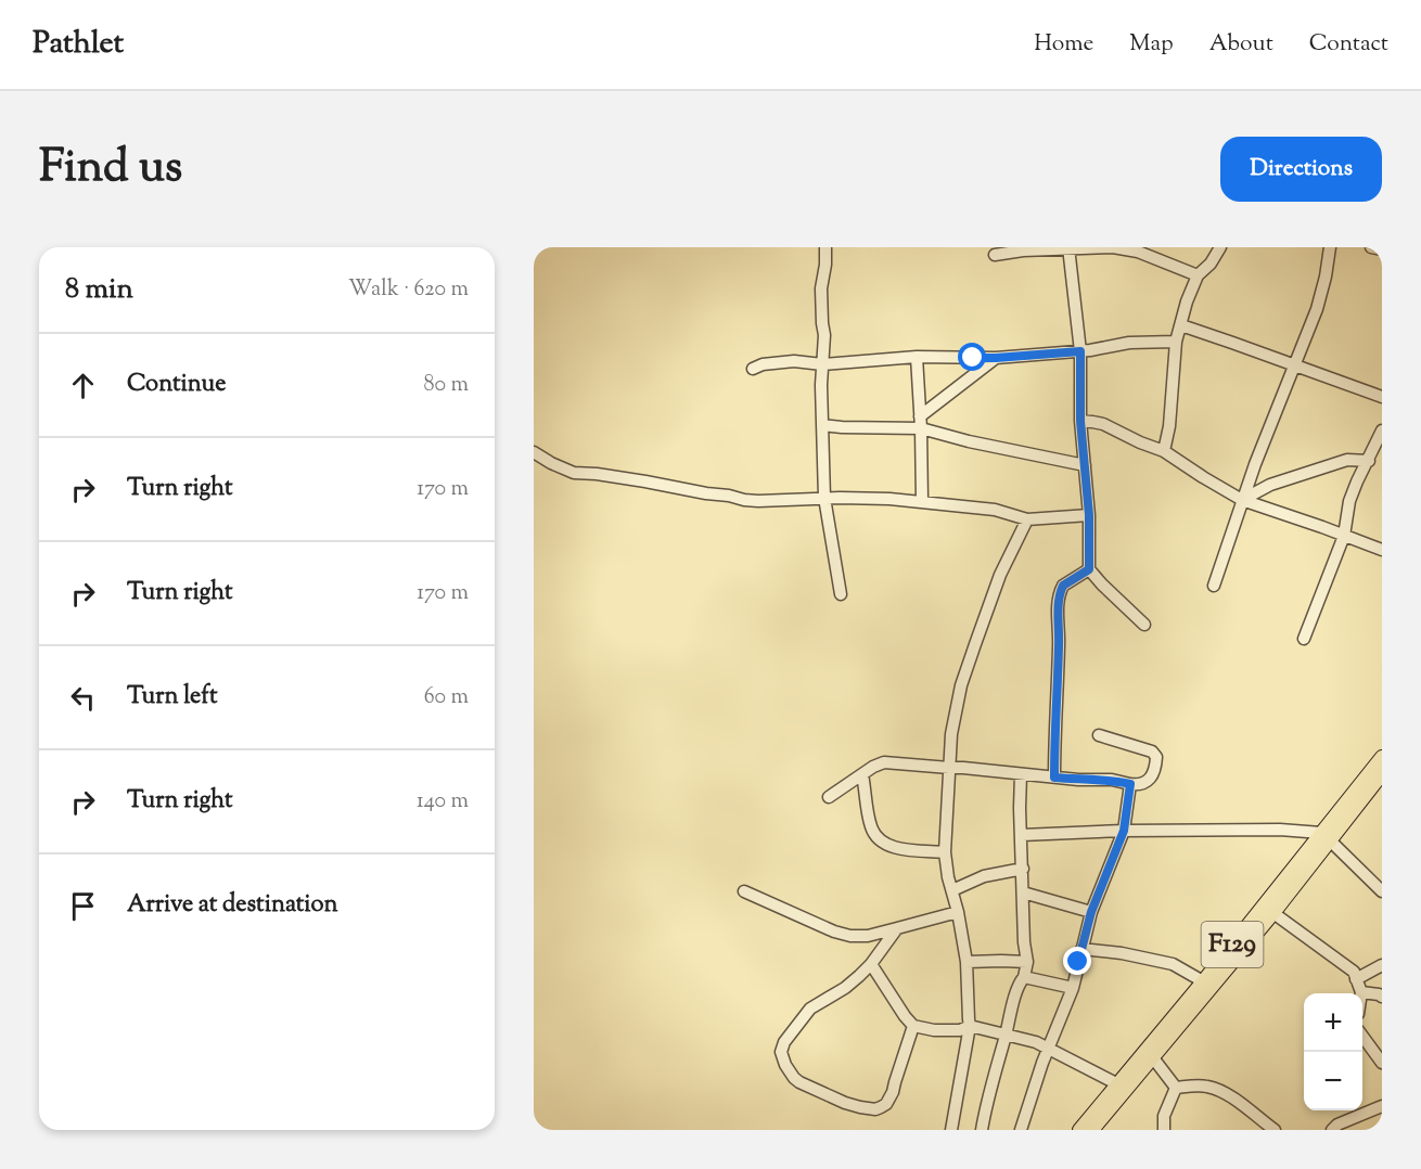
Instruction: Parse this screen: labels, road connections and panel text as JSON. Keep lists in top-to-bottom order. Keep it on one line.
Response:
{"streets":{"main road":["F129"]},"page":{"header":"Pathlet","nav":["Home","Map","About","Contact"],"title":"Find us","buttons":"Directions","heading":["8 min","Walk · 620 m"],"list":[["Continue","80 m"],["Turn right","170 m"],["Turn right","170 m"],["Turn left","60 m"],["Turn right","140 m"],"Arrive at destination"],"map_buttons":["+","−"]}}
